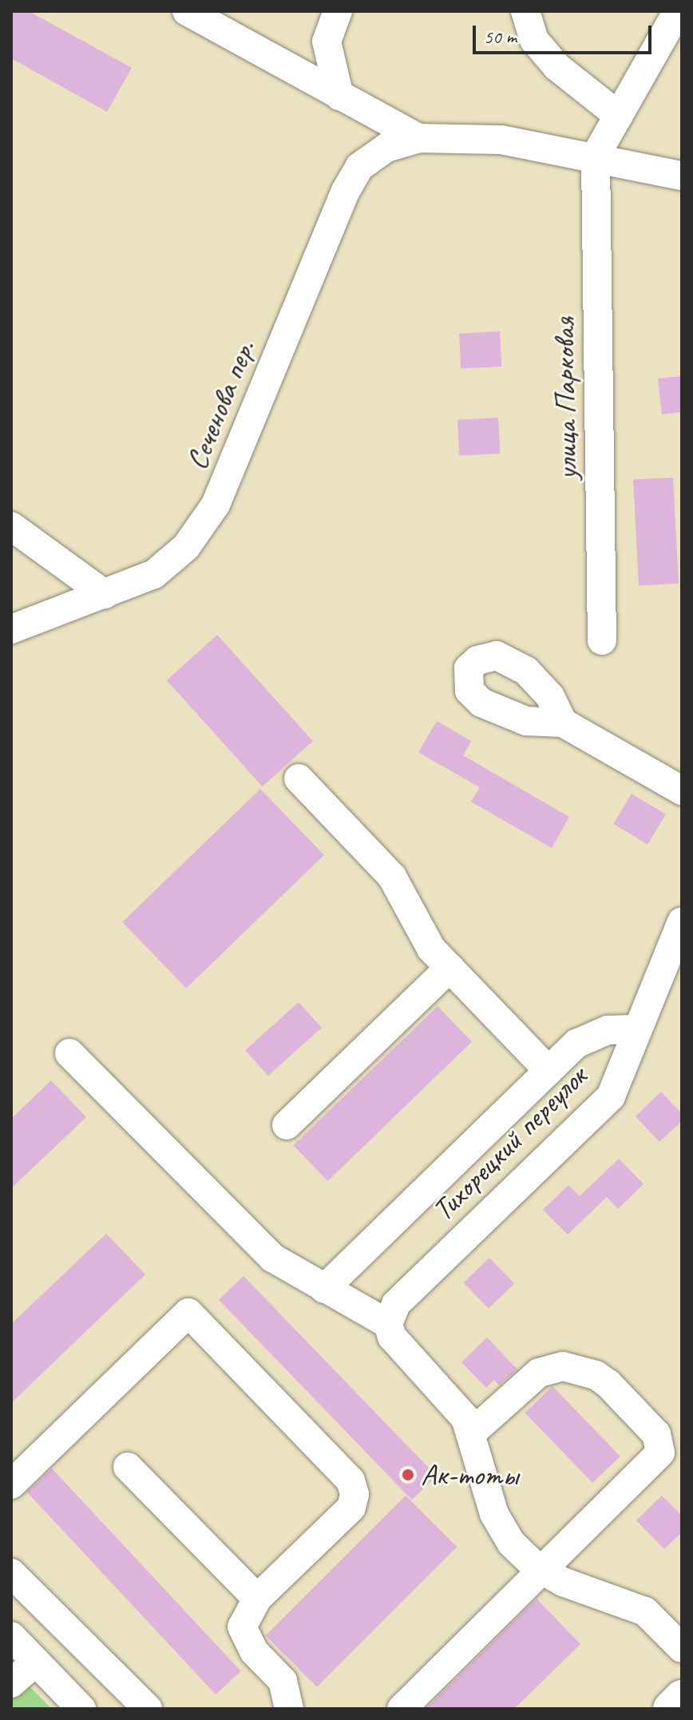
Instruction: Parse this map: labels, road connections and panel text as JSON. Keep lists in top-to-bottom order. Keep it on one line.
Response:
{"streets":{"street":["улица Парковая","Сеченова пер.","Тихорецкий переулок"]},"places":["Ак-тоты"],"scale_bar":"50 m"}
